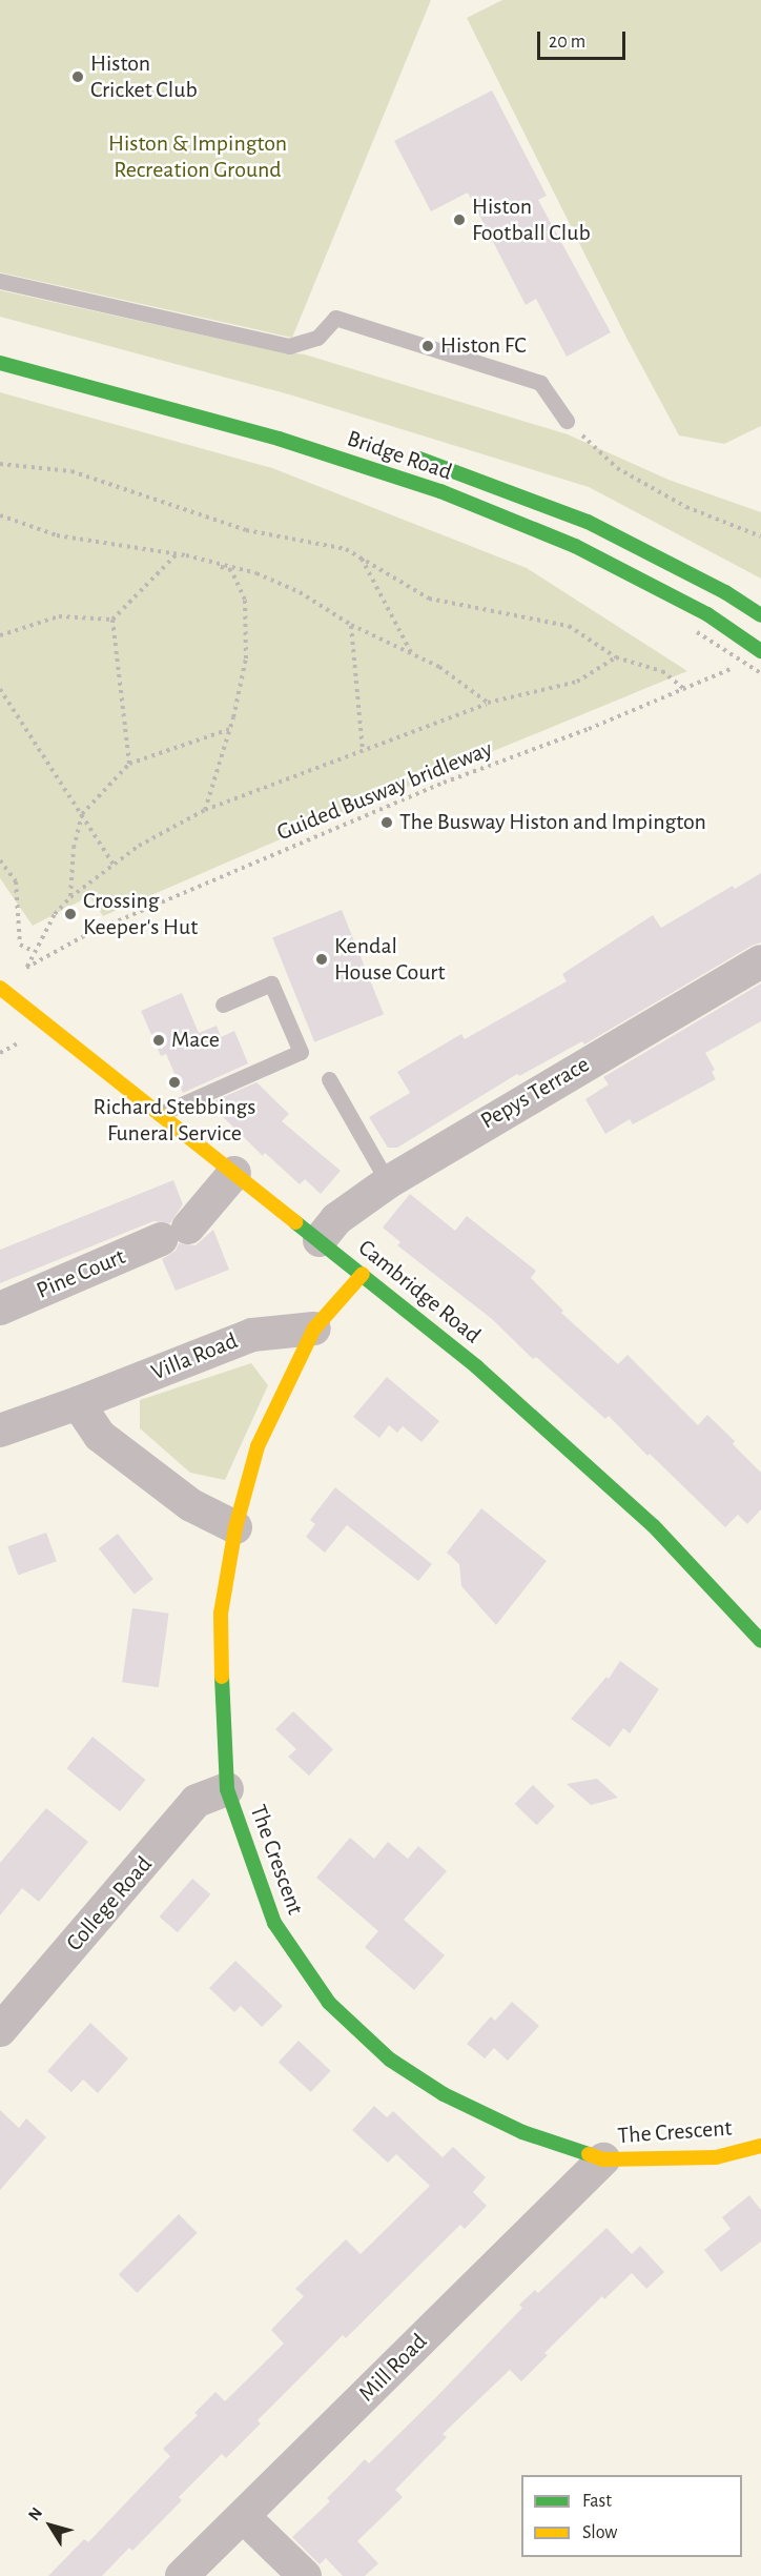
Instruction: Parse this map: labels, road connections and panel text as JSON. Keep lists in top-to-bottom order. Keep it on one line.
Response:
{"streets":{"street":["Bridge Road","Pepys Terrace","Pine Court","Cambridge Road","Villa Road","The Crescent","College Road","Mill Road"],"path":["Guided Busway bridleway"]},"crossings":[["Bridge Road","Guided Busway bridleway"],["Pepys Terrace","Cambridge Road"],["Pine Court","Cambridge Road"],["Cambridge Road","The Crescent"],["Villa Road","The Crescent"],["The Crescent","College Road"],["The Crescent","Mill Road"]],"parks":["Histon & Impington Recreation Ground"],"places":["Histon Cricket Club","Histon Football Club","Histon FC","The Busway Histon and Impington","Crossing Keeper's Hut","Kendal House Court","Mace","Richard Stebbings Funeral Service"],"legend":["Fast","Slow"],"scale_bar":"20 m","north":"top left"}
